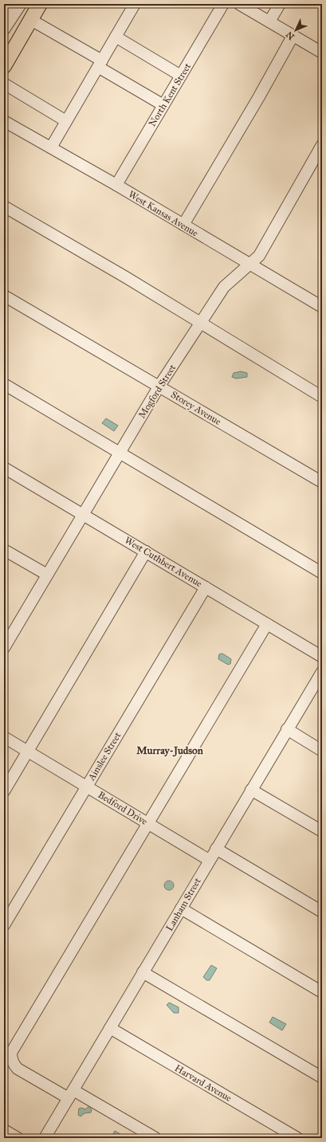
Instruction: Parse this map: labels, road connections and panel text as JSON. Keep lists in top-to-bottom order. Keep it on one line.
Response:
{"streets":{"street":["North Kent Street","West Kansas Avenue","Mogford Street","Storey Avenue","West Cuthbert Avenue","Ainslee Street","Bedford Drive","Lanham Street","Harvard Avenue"]},"crossings":[["North Kent Street","West Kansas Avenue"],["West Kansas Avenue","Mogford Street"],["Mogford Street","Storey Avenue"],["Mogford Street","West Cuthbert Avenue"],["West Cuthbert Avenue","Ainslee Street"],["Ainslee Street","Bedford Drive"],["Bedford Drive","Lanham Street"],["Lanham Street","Harvard Avenue"]],"districts":["Murray-Judson"],"north":"bottom left"}
